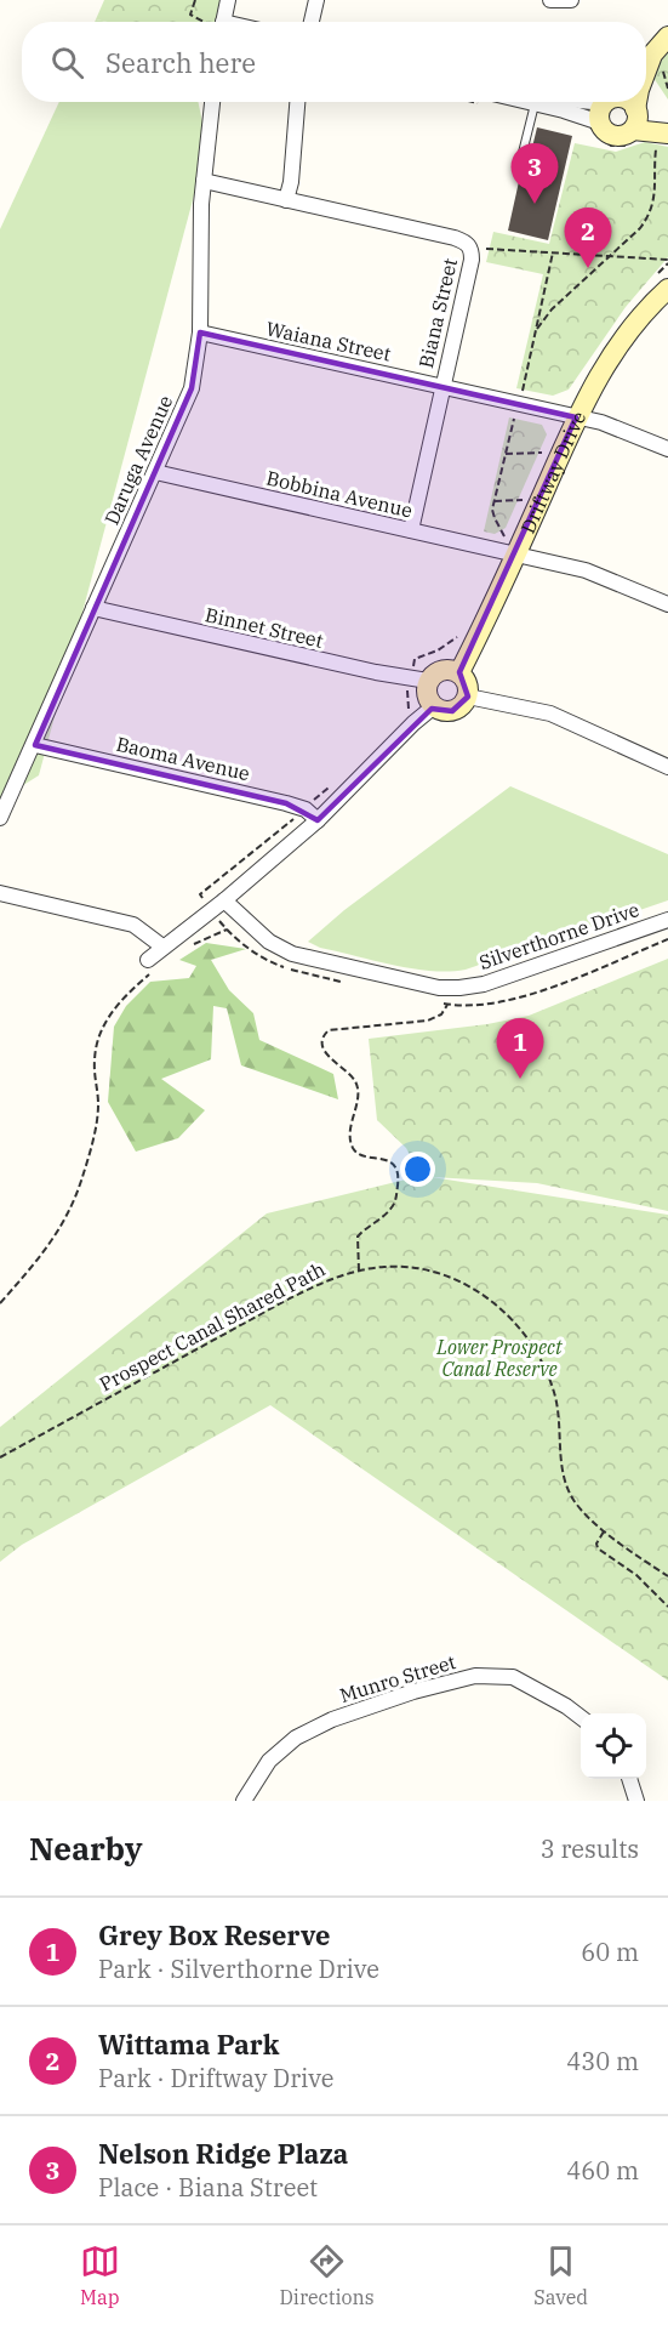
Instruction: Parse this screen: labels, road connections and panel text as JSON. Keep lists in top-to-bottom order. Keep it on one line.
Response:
{"streets":{"street":["Biana Street","Waiana Street","Daruga Avenue","Driftway Drive","Bobbina Avenue","Binnet Street","Baoma Avenue","Silverthorne Drive","Munro Street"],"path":["Prospect Canal Shared Path"]},"crossings":[["Biana Street","Waiana Street"],["Biana Street","Daruga Avenue"],["Biana Street","Bobbina Avenue"],["Waiana Street","Daruga Avenue"],["Waiana Street","Driftway Drive"],["Daruga Avenue","Bobbina Avenue"],["Daruga Avenue","Binnet Street"],["Daruga Avenue","Baoma Avenue"],["Driftway Drive","Bobbina Avenue"],["Driftway Drive","Binnet Street"]],"parks":["Lower Prospect Canal Reserve"],"page":{"search":"Search here","pins":["3","2","1"],"heading":["Nearby","3 results"],"list":[{"mark":"1","name":"Grey Box Reserve","note":"Park · Silverthorne Drive","value":"60 m"},{"mark":"2","name":"Wittama Park","note":"Park · Driftway Drive","value":"430 m"},{"mark":"3","name":"Nelson Ridge Plaza","note":"Place · Biana Street","value":"460 m"}],"nav":["Map","Directions","Saved"]}}
